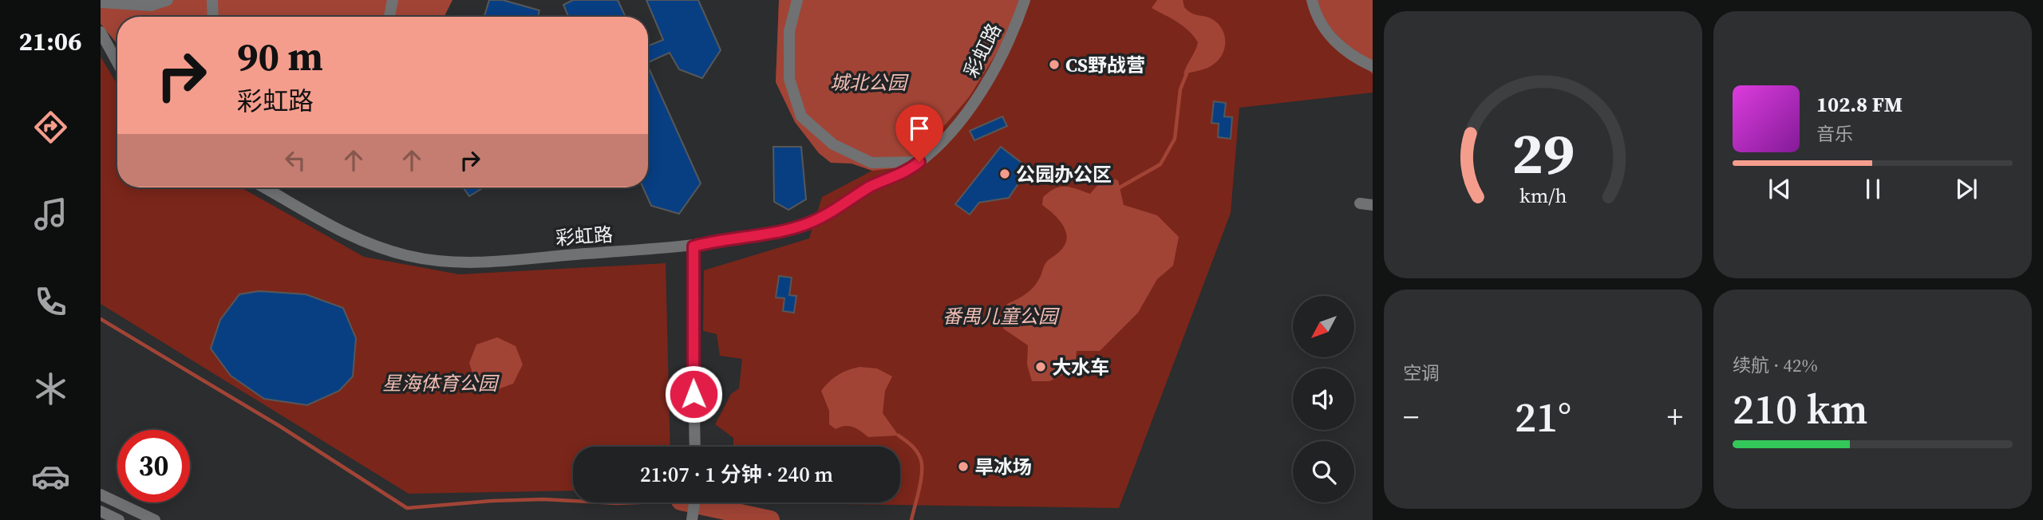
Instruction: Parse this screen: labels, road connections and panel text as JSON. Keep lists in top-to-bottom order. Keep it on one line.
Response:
{"streets":{"street":["彩虹路"]},"parks":["城北公园","番禺儿童公园","星海体育公园"],"places":["CS野战营","公园办公区","大水车","旱冰场"],"north":"bottom left","page":{"tabs":"21:06","turn":["90 m","彩虹路"],"song":["102.8 FM","音乐"],"tile":["空调",["续航 · 42%","210 km"]],"heat":["−","21°","+"],"limit":"30","trip":"21:07 · 1 分钟 · 240 m","gauge":["29","km/h"]}}
